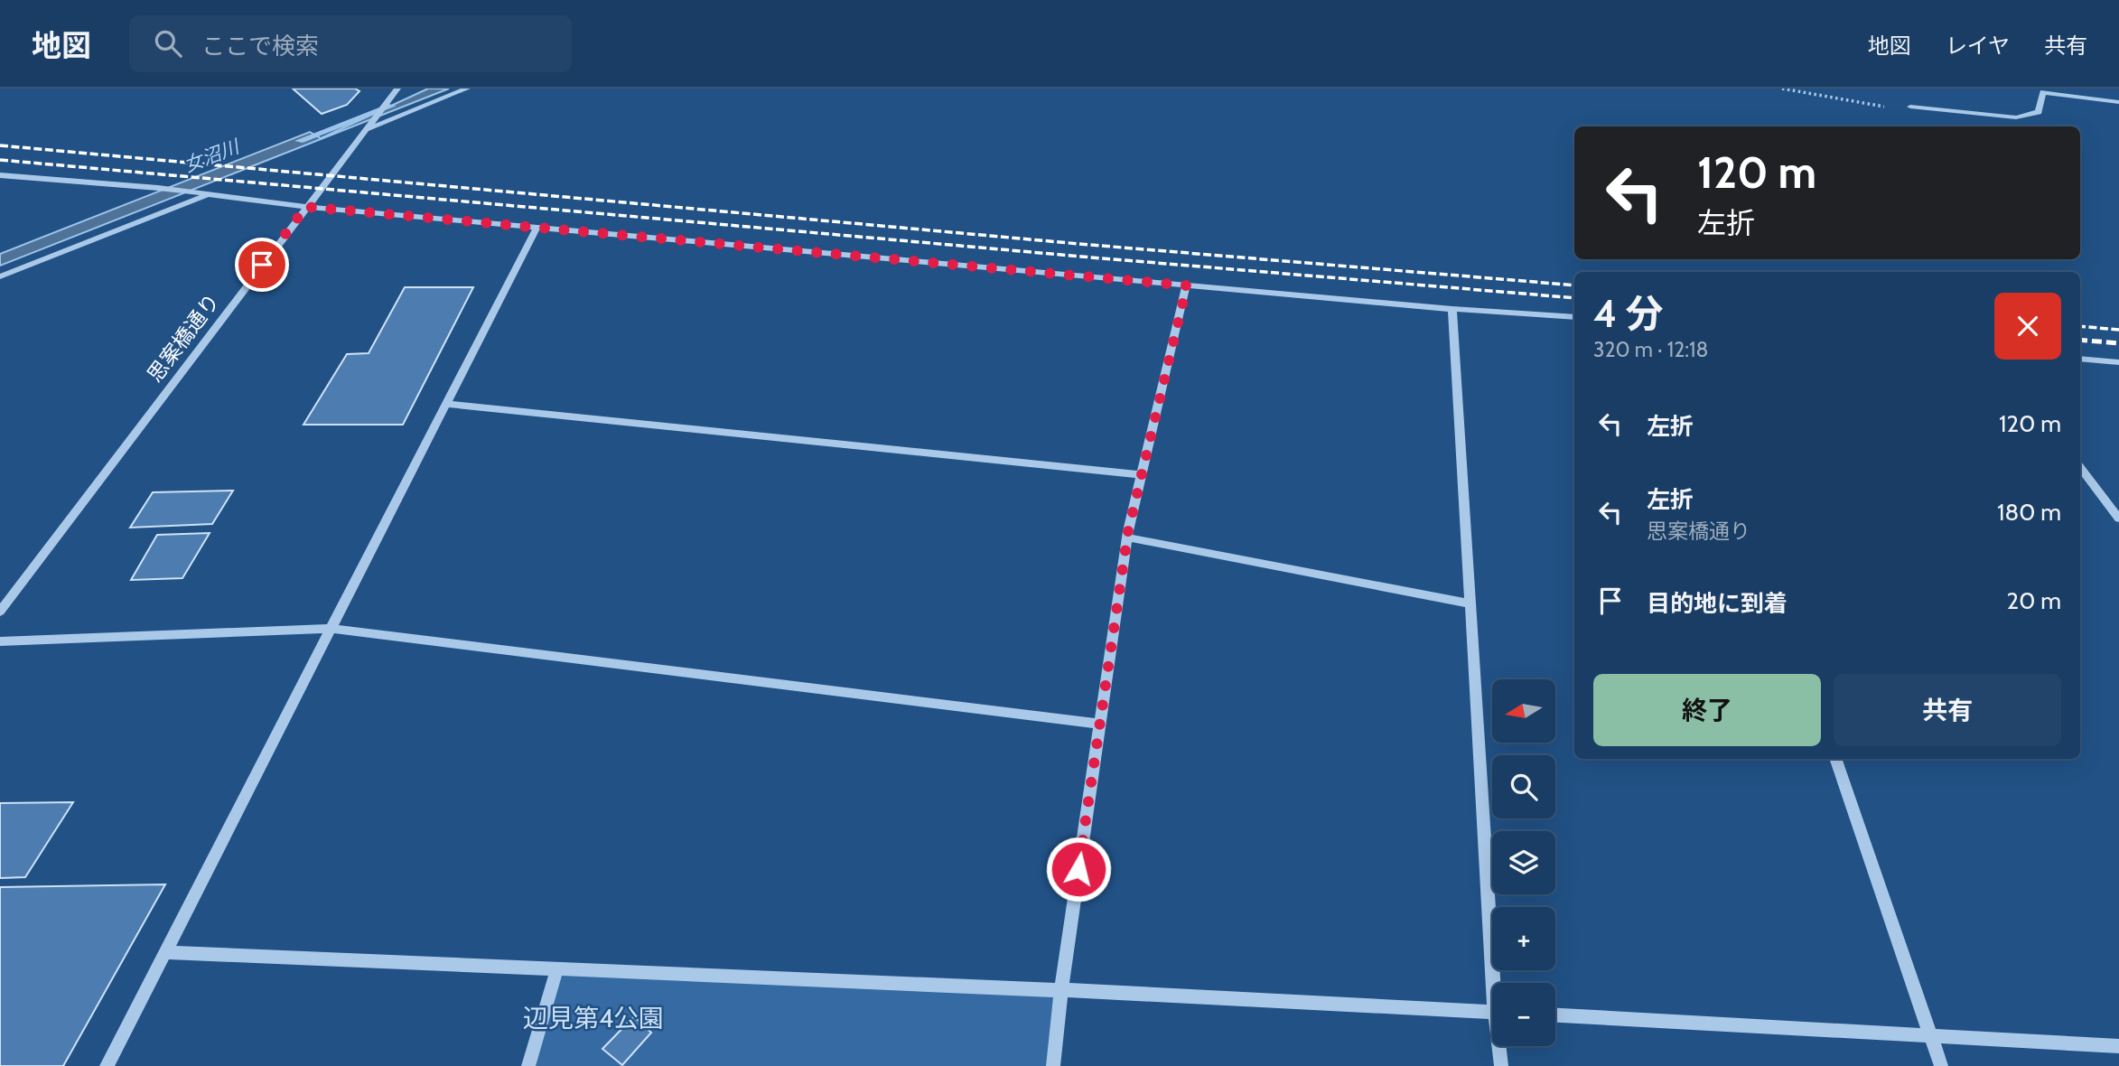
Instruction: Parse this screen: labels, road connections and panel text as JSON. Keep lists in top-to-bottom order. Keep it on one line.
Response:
{"streets":{"street":["思案橋通り"]},"water":["女沼川"],"parks":["辺見第4公園"],"north":"left","page":{"header":"地図","search":"ここで検索","nav":["地図","レイヤ","共有"],"turn":["120 m","左折"],"heading":["4 分","320 m · 12:18"],"list":[{"name":"左折","value":"120 m"},{"name":"左折","note":"思案橋通り","value":"180 m"},{"name":"目的地に到着","value":"20 m"}],"buttons":["終了","共有"],"map_buttons":["+","−"]}}
